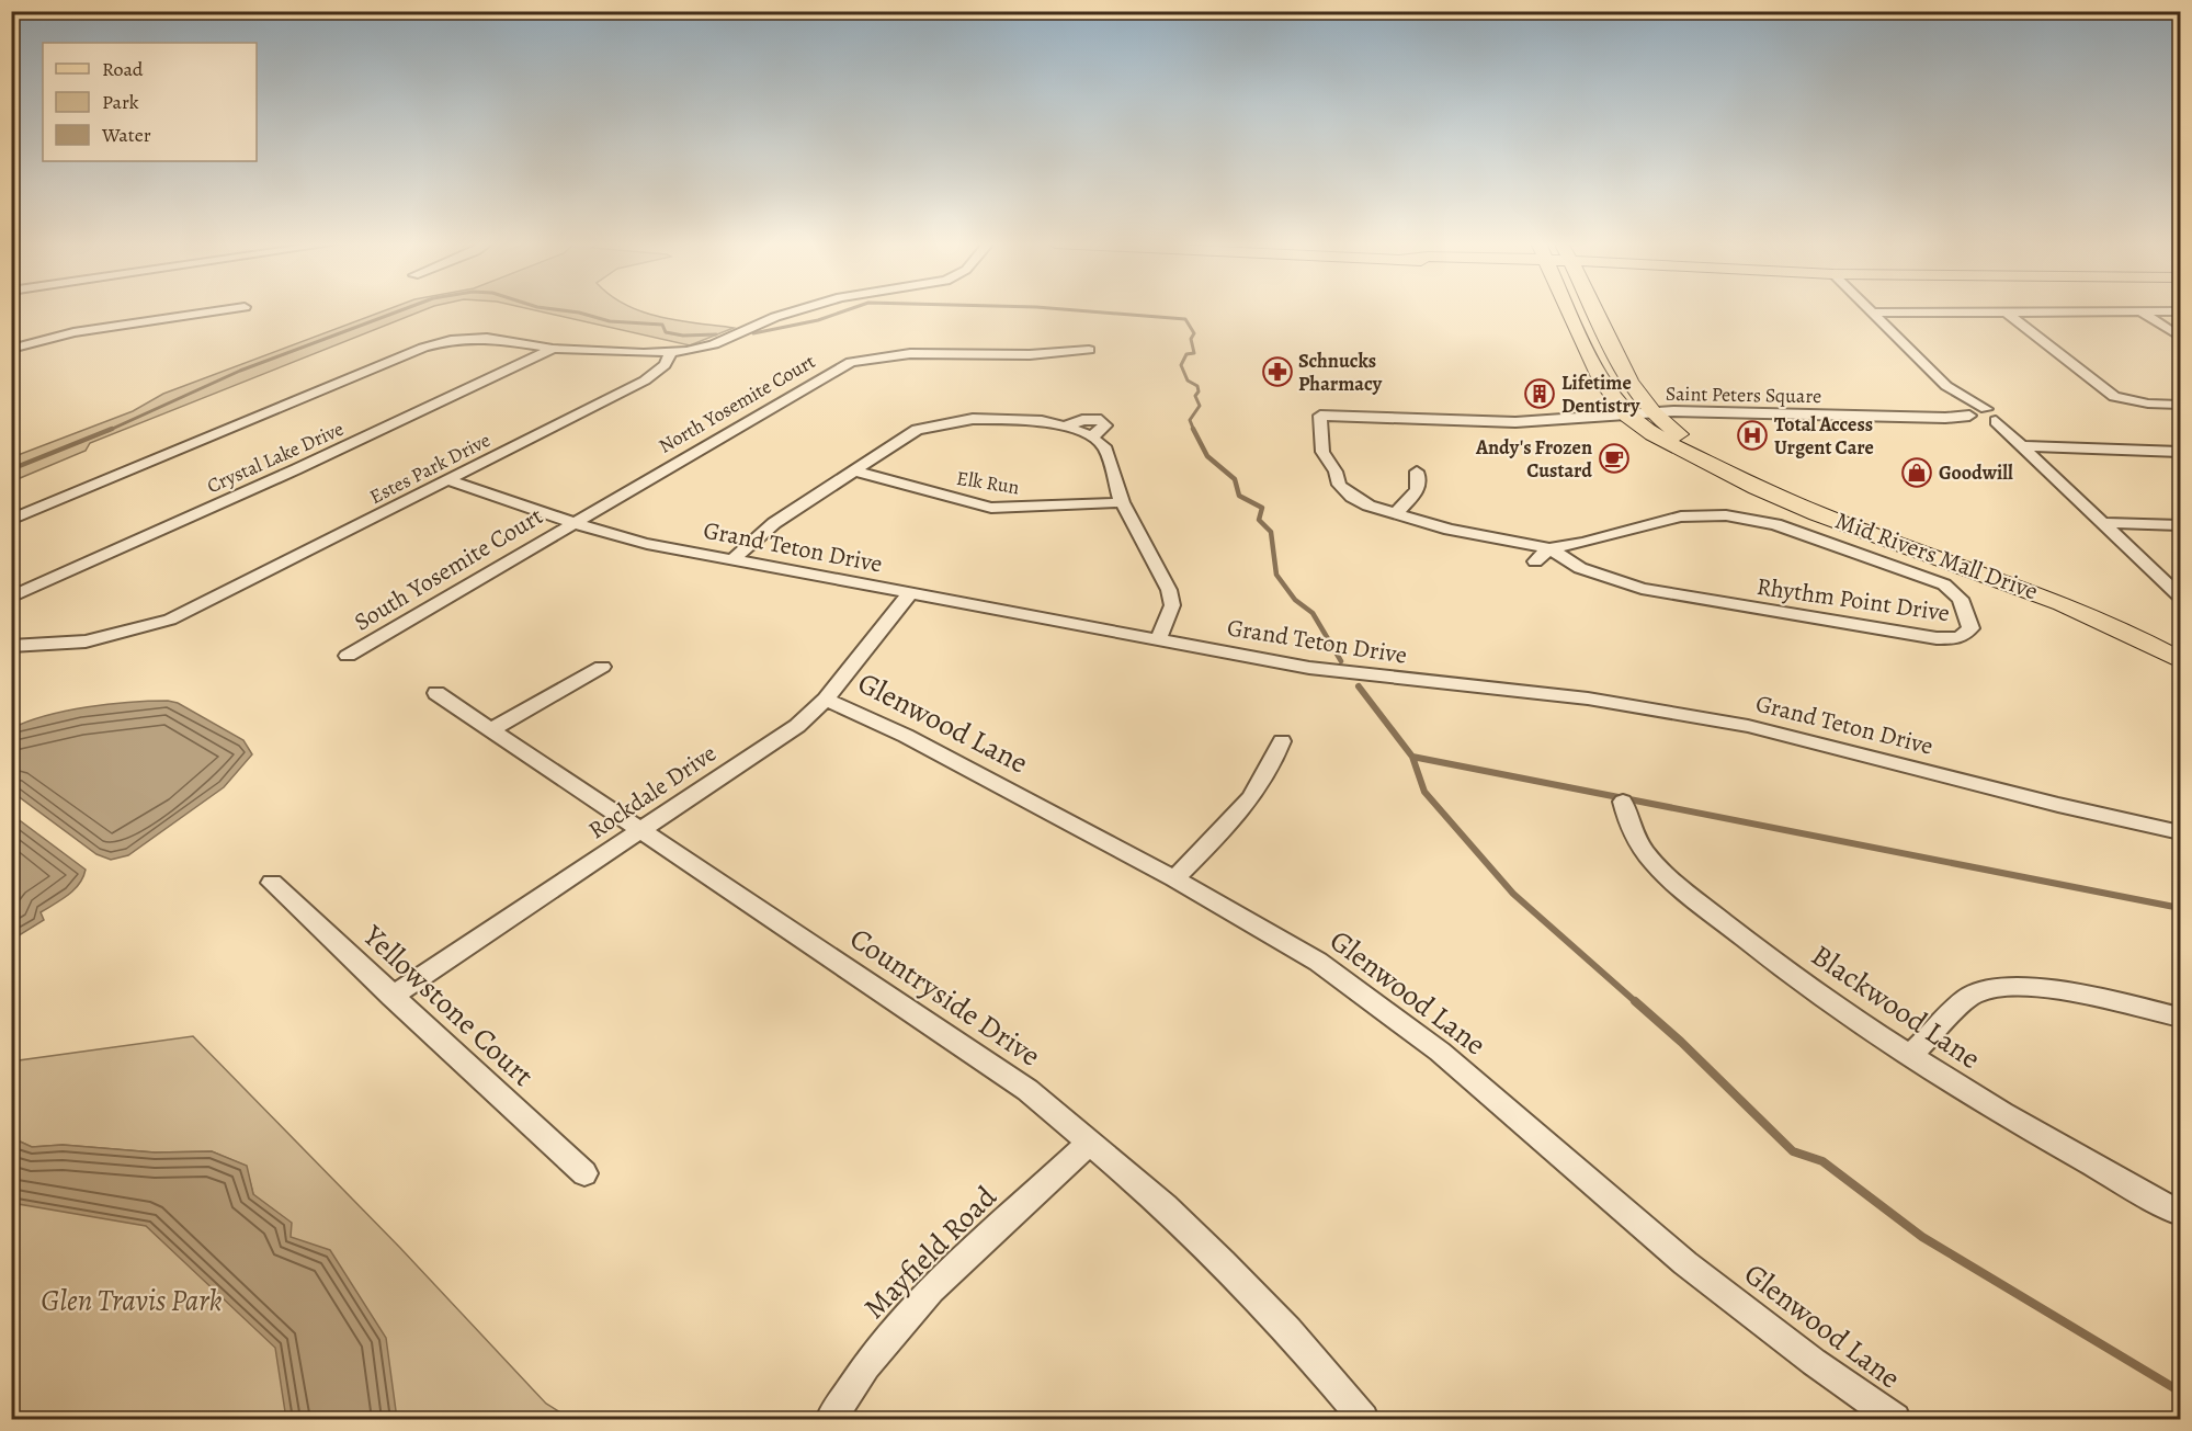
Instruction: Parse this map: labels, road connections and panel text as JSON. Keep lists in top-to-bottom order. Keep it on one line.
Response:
{"streets":{"main road":["Mid Rivers Mall Drive"],"street":["Saint Peters Square","North Yosemite Court","Crystal Lake Drive","Estes Park Drive","Elk Run","Grand Teton Drive","South Yosemite Court","Rhythm Point Drive","Glenwood Lane","Rockdale Drive","Countryside Drive","Yellowstone Court","Blackwood Lane","Mayfield Road"]},"crossings":[["Saint Peters Square","Mid Rivers Mall Drive"],["Saint Peters Square","Rhythm Point Drive"],["North Yosemite Court","Grand Teton Drive"],["North Yosemite Court","South Yosemite Court"],["Estes Park Drive","Grand Teton Drive"],["Grand Teton Drive","South Yosemite Court"],["Grand Teton Drive","Rockdale Drive"],["Glenwood Lane","Rockdale Drive"],["Rockdale Drive","Countryside Drive"],["Rockdale Drive","Yellowstone Court"],["Countryside Drive","Mayfield Road"]],"parks":["Glen Travis Park"],"places":{"pharmacy":["Schnucks Pharmacy"],"building":["Lifetime Dentistry"],"hospital":["Total Access Urgent Care"],"cafe":["Andy's Frozen Custard"],"shop":["Goodwill"]},"legend":["Road","Park","Water"]}
